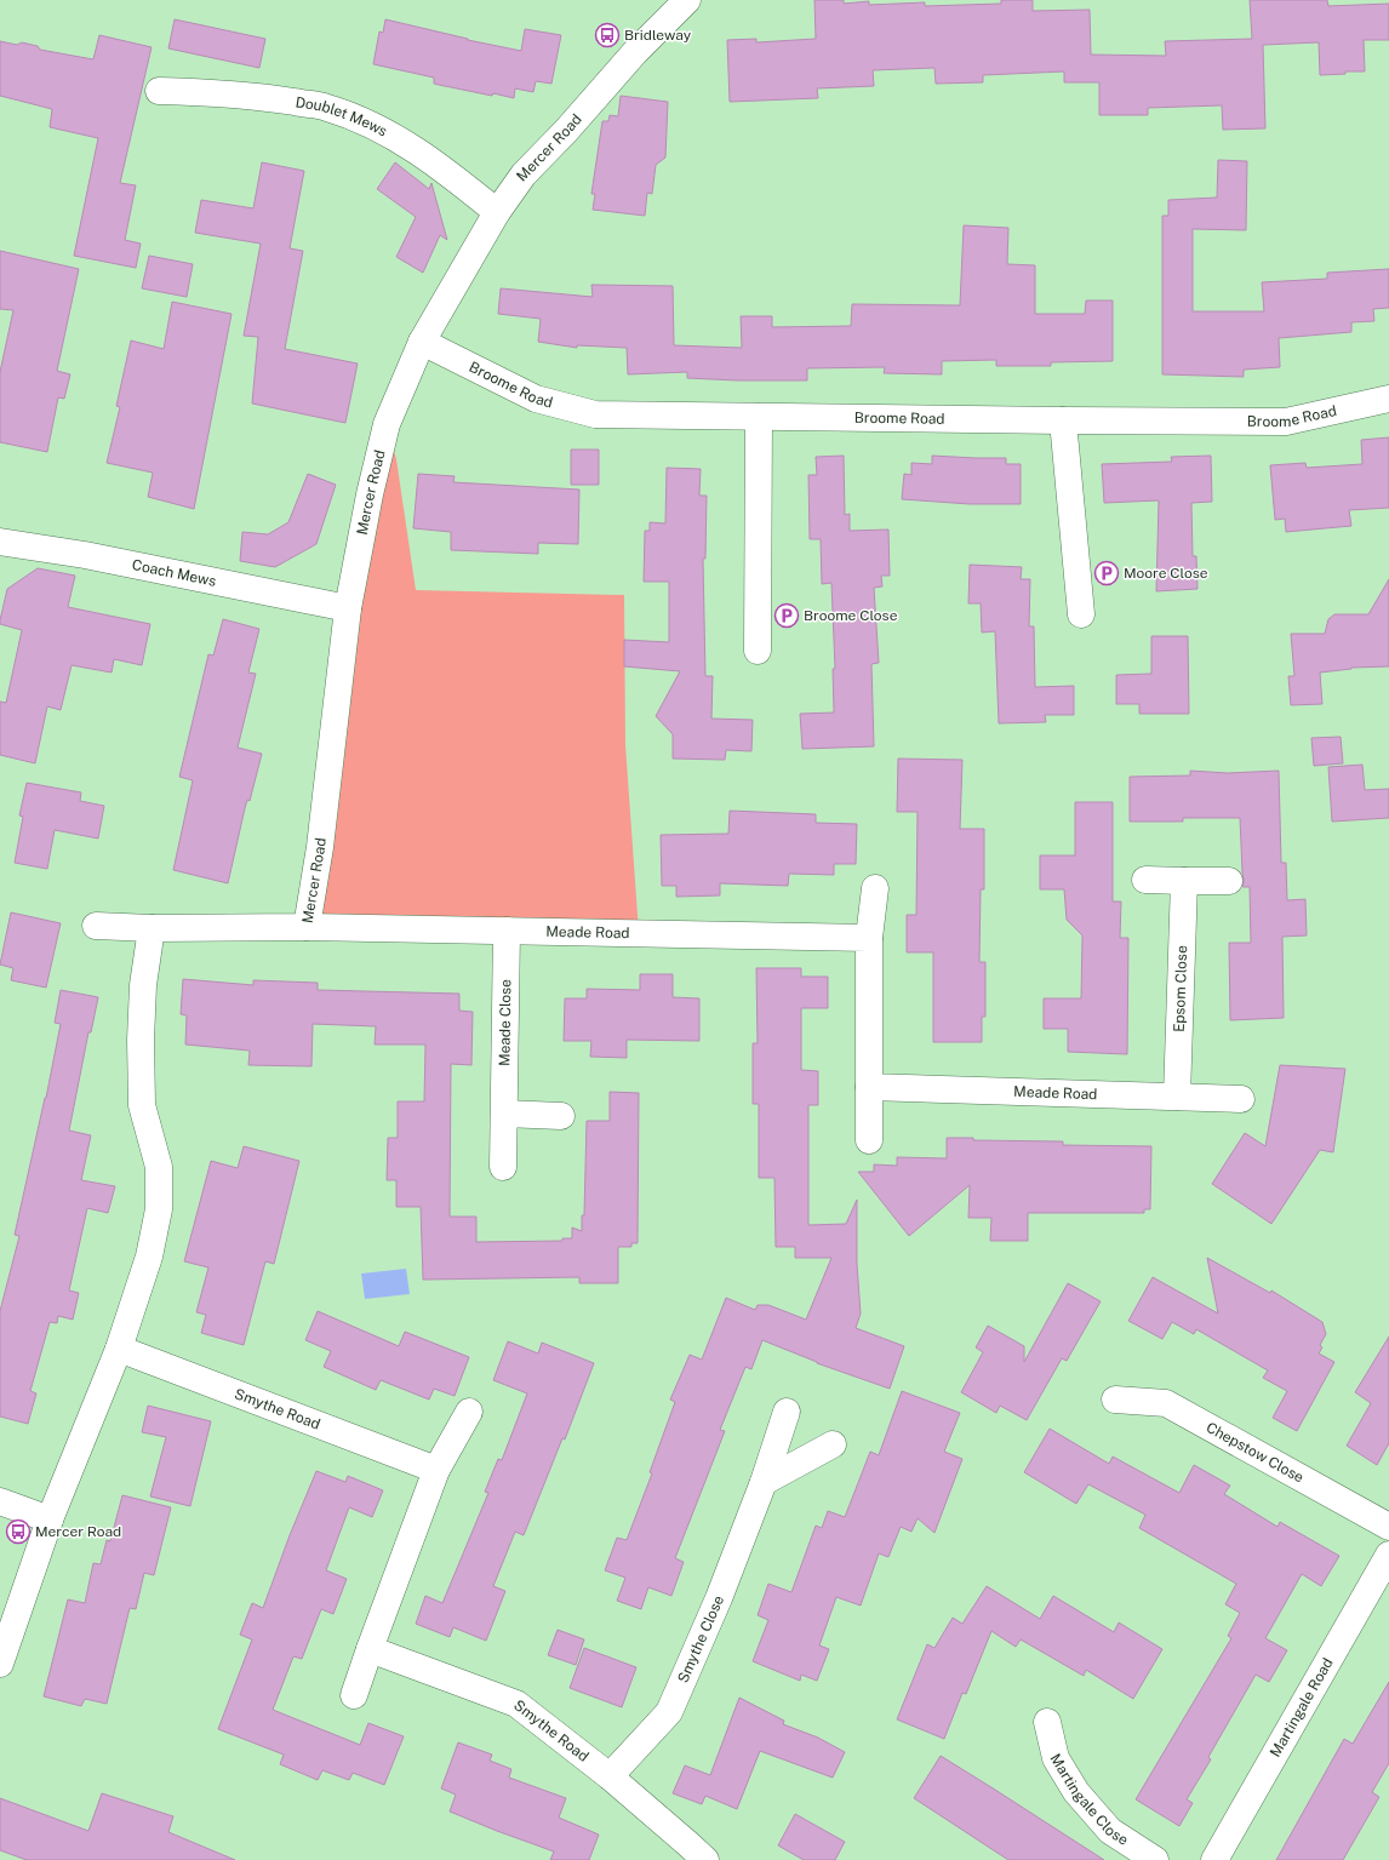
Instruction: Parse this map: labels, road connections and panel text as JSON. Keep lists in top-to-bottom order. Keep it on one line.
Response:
{"streets":{"street":["Doublet Mews","Mercer Road","Broome Road","Coach Mews","Meade Road","Epsom Close","Meade Close","Smythe Road","Chepstow Close","Smythe Close","Martingale Road","Martingale Close"]},"crossings":[["Doublet Mews","Mercer Road"],["Mercer Road","Broome Road"],["Mercer Road","Coach Mews"],["Mercer Road","Meade Road"],["Meade Road","Epsom Close"],["Meade Road","Meade Close"],["Smythe Road","Smythe Close"]],"places":{"bus stop":["Bridleway","Mercer Road"],"parking":["Moore Close","Broome Close"]}}
